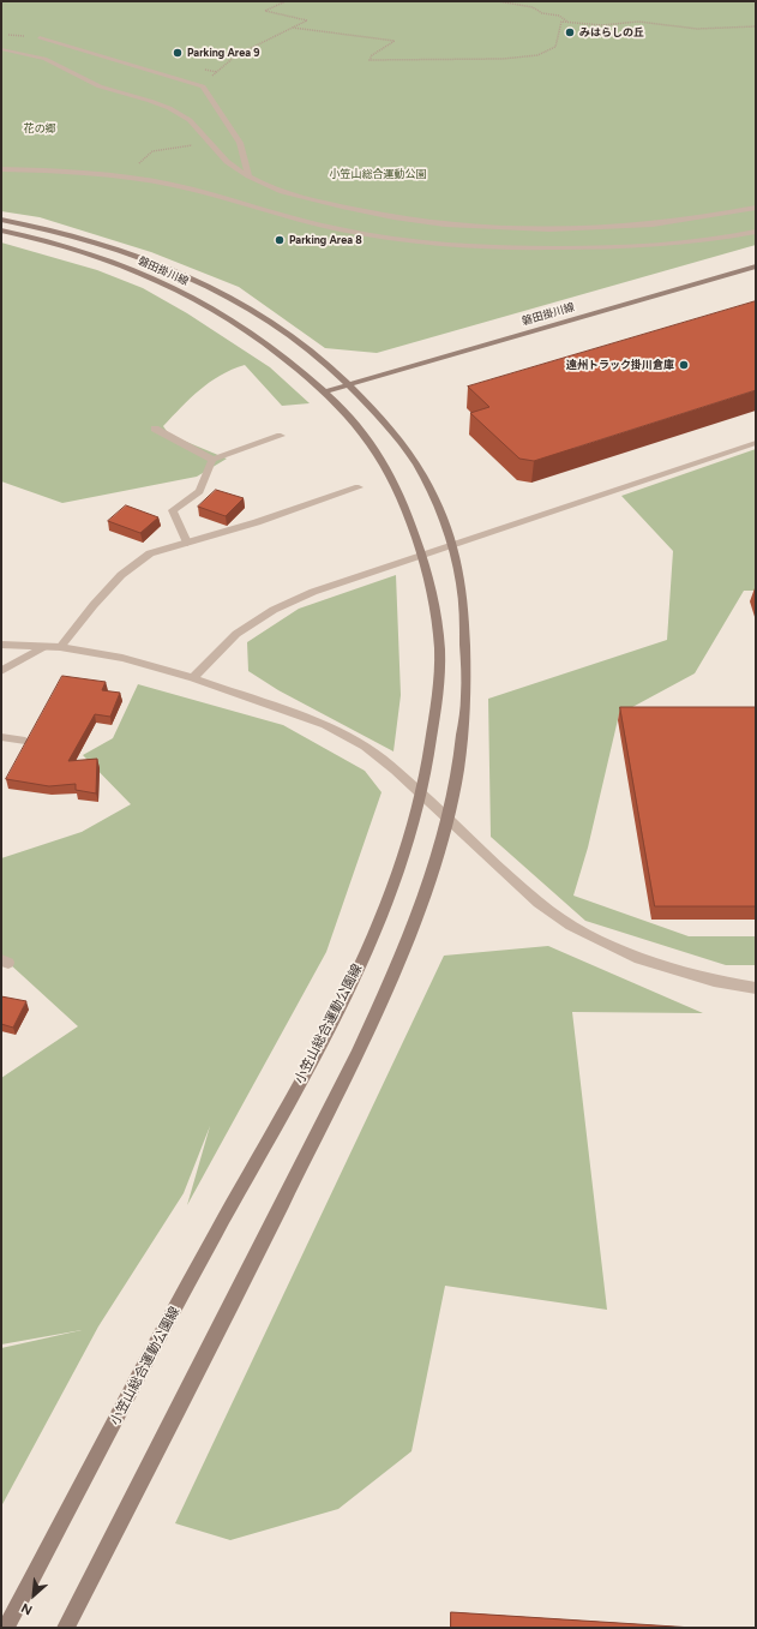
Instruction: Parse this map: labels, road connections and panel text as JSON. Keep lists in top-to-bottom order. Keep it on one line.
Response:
{"streets":{"main road":["磐田掛川線","小笠山総合運動公園線"]},"crossings":[["磐田掛川線","小笠山総合運動公園線"]],"parks":["花の郷","小笠山総合運動公園"],"places":["みはらしの丘","Parking Area 9","Parking Area 8","遠州トラック掛川倉庫"],"north":"bottom left"}
